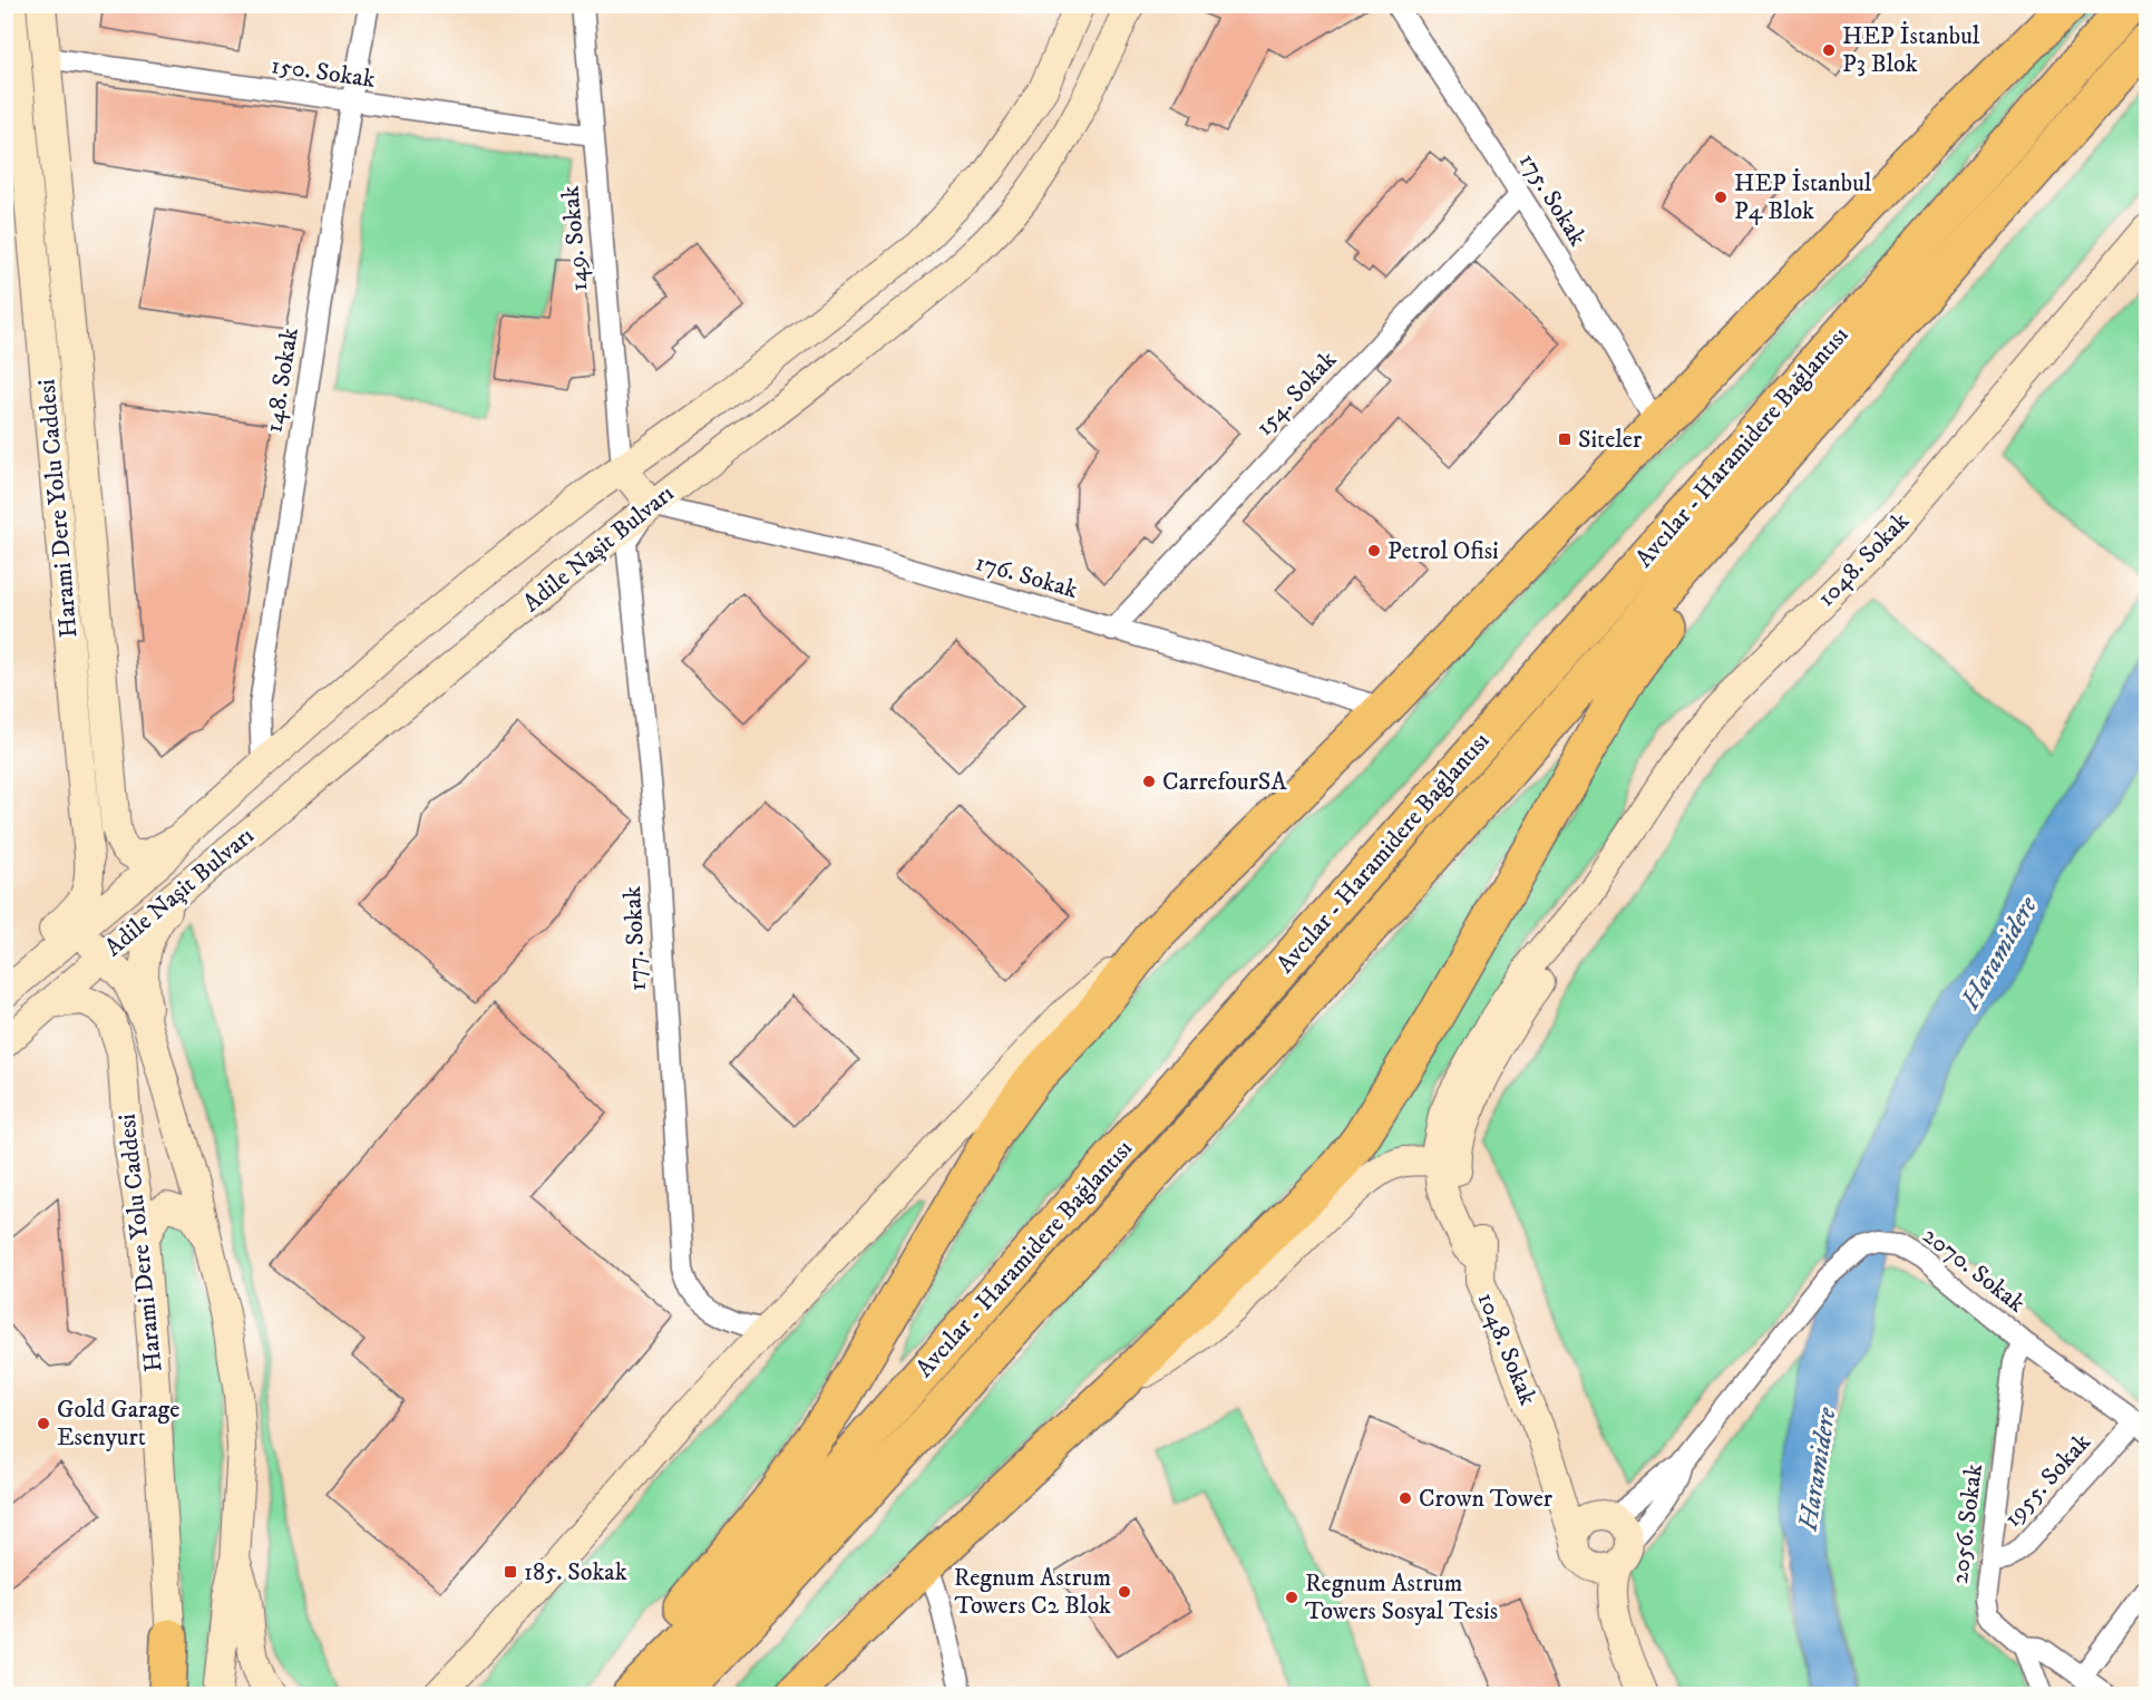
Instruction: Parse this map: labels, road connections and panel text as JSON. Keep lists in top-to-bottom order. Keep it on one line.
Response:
{"streets":{"highway":["Avcılar - Haramidere Bağlantısı"],"main road":["Harami Dere Yolu Caddesi","Adile Naşit Bulvarı","1048. Sokak"],"street":["150. Sokak","175. Sokak","149. Sokak","148. Sokak","154. Sokak","176. Sokak","177. Sokak","2070. Sokak","1955. Sokak","2056. Sokak"]},"crossings":[["150. Sokak","149. Sokak"],["150. Sokak","148. Sokak"],["150. Sokak","Harami Dere Yolu Caddesi"],["175. Sokak","154. Sokak"],["149. Sokak","Adile Naşit Bulvarı"],["148. Sokak","Adile Naşit Bulvarı"],["154. Sokak","176. Sokak"],["Harami Dere Yolu Caddesi","Adile Naşit Bulvarı"],["Adile Naşit Bulvarı","176. Sokak"],["Adile Naşit Bulvarı","177. Sokak"],["176. Sokak","177. Sokak"],["2070. Sokak","1955. Sokak"],["2070. Sokak","2056. Sokak"],["1955. Sokak","2056. Sokak"]],"water":["Haramidere"],"places":{"other":["HEP İstanbul P3 Blok","HEP İstanbul P4 Blok","Petrol Ofisi","CarrefourSA","Gold Garage Esenyurt","Crown Tower","Regnum Astrum Towers C2 Blok","Regnum Astrum Towers Sosyal Tesis"],"transit":["Siteler","185. Sokak"]}}
